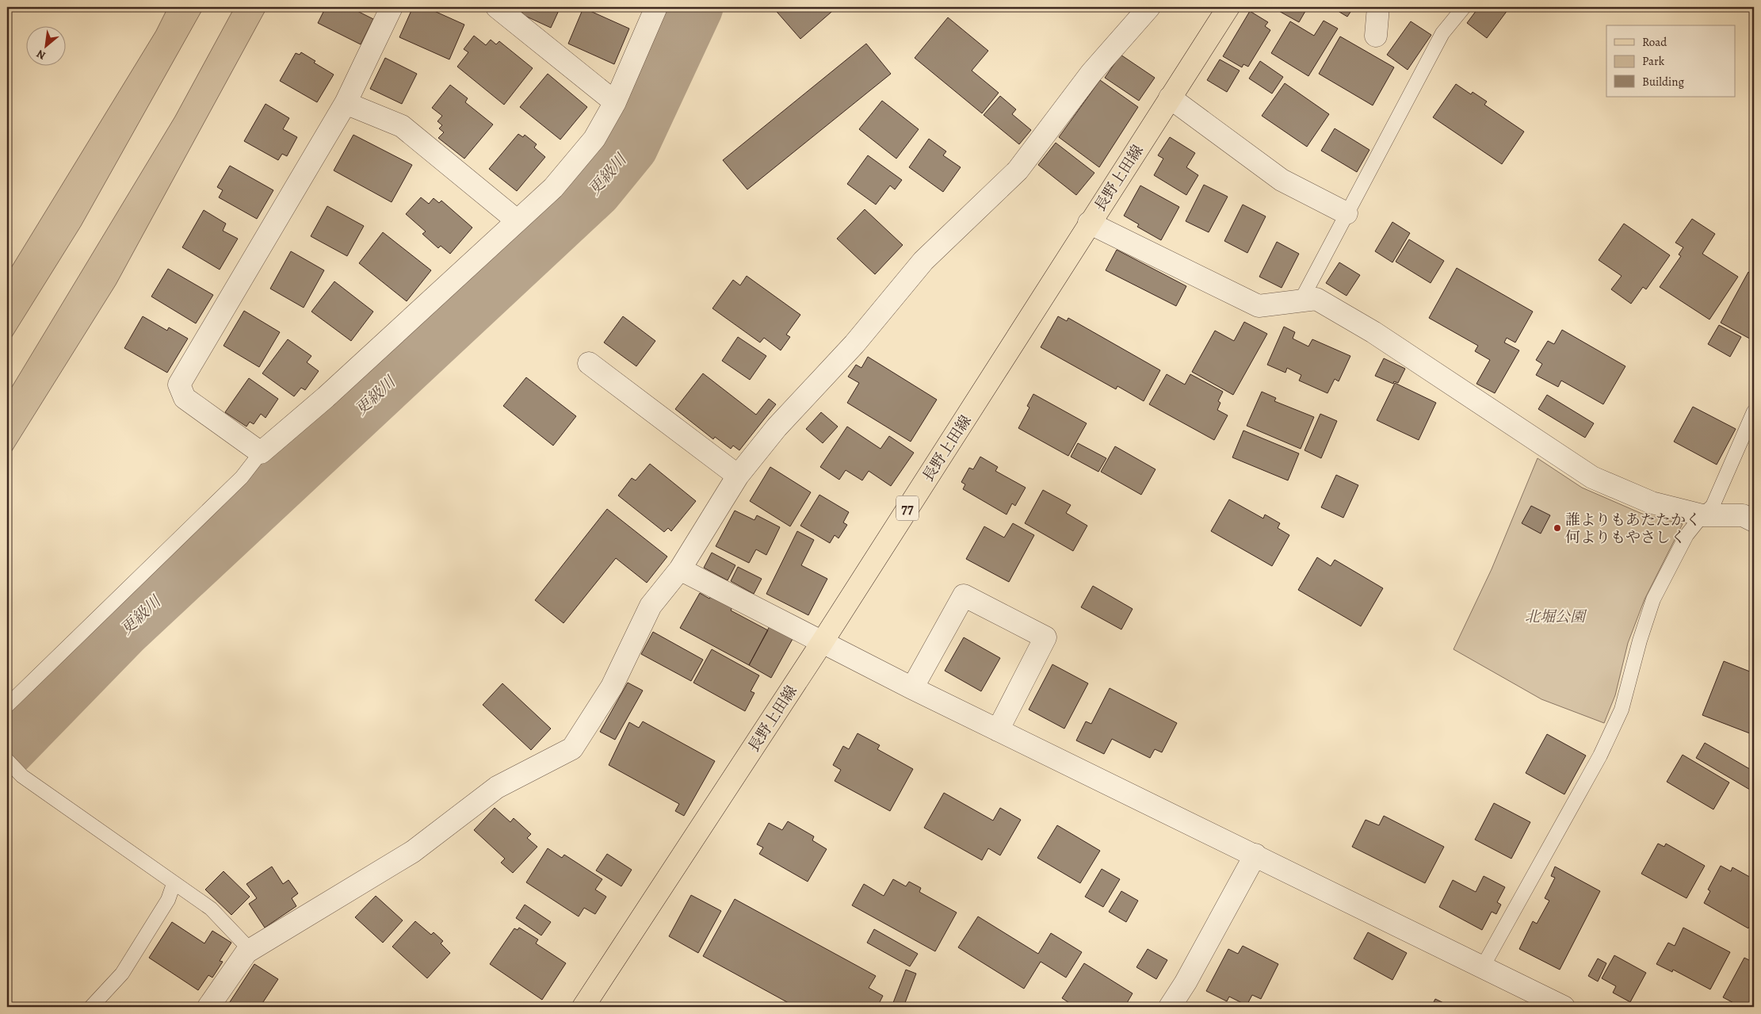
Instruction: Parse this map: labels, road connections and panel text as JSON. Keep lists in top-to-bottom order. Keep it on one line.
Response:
{"streets":{"main road":["長野上田線","77"]},"water":["更級川"],"parks":["北堀公園"],"places":["誰よりもあたたかく 何よりもやさしく"],"legend":["Road","Park","Building"],"north":"bottom left"}
